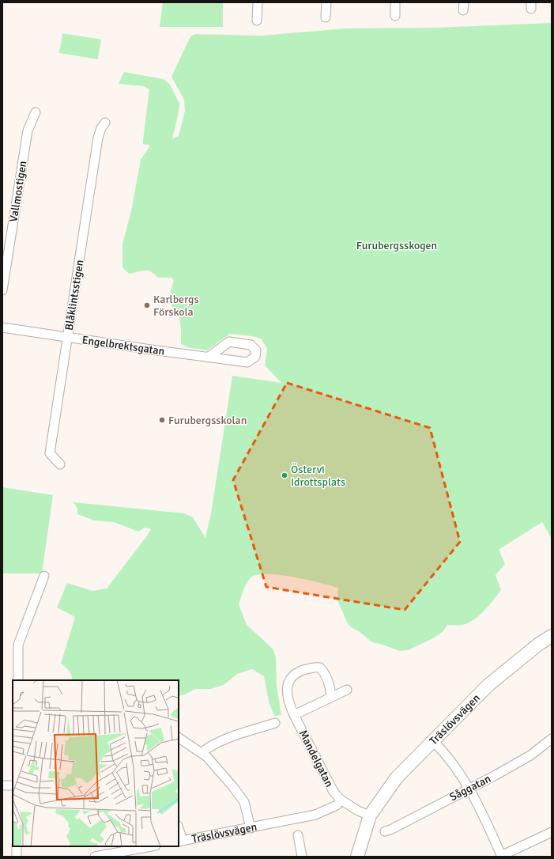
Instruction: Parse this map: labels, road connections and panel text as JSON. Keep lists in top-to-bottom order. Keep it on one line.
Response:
{"streets":{"street":["Vallmostigen","Blåklintsstigen","Engelbrektsgatan","Träslövsvägen","Mandelgatan","Såggatan"]},"crossings":[["Blåklintsstigen","Engelbrektsgatan"],["Träslövsvägen","Mandelgatan"]],"parks":["Furubergsskogen"],"places":["Karlbergs Förskola","Furubergsskolan","Östervi Idrottsplats"]}
